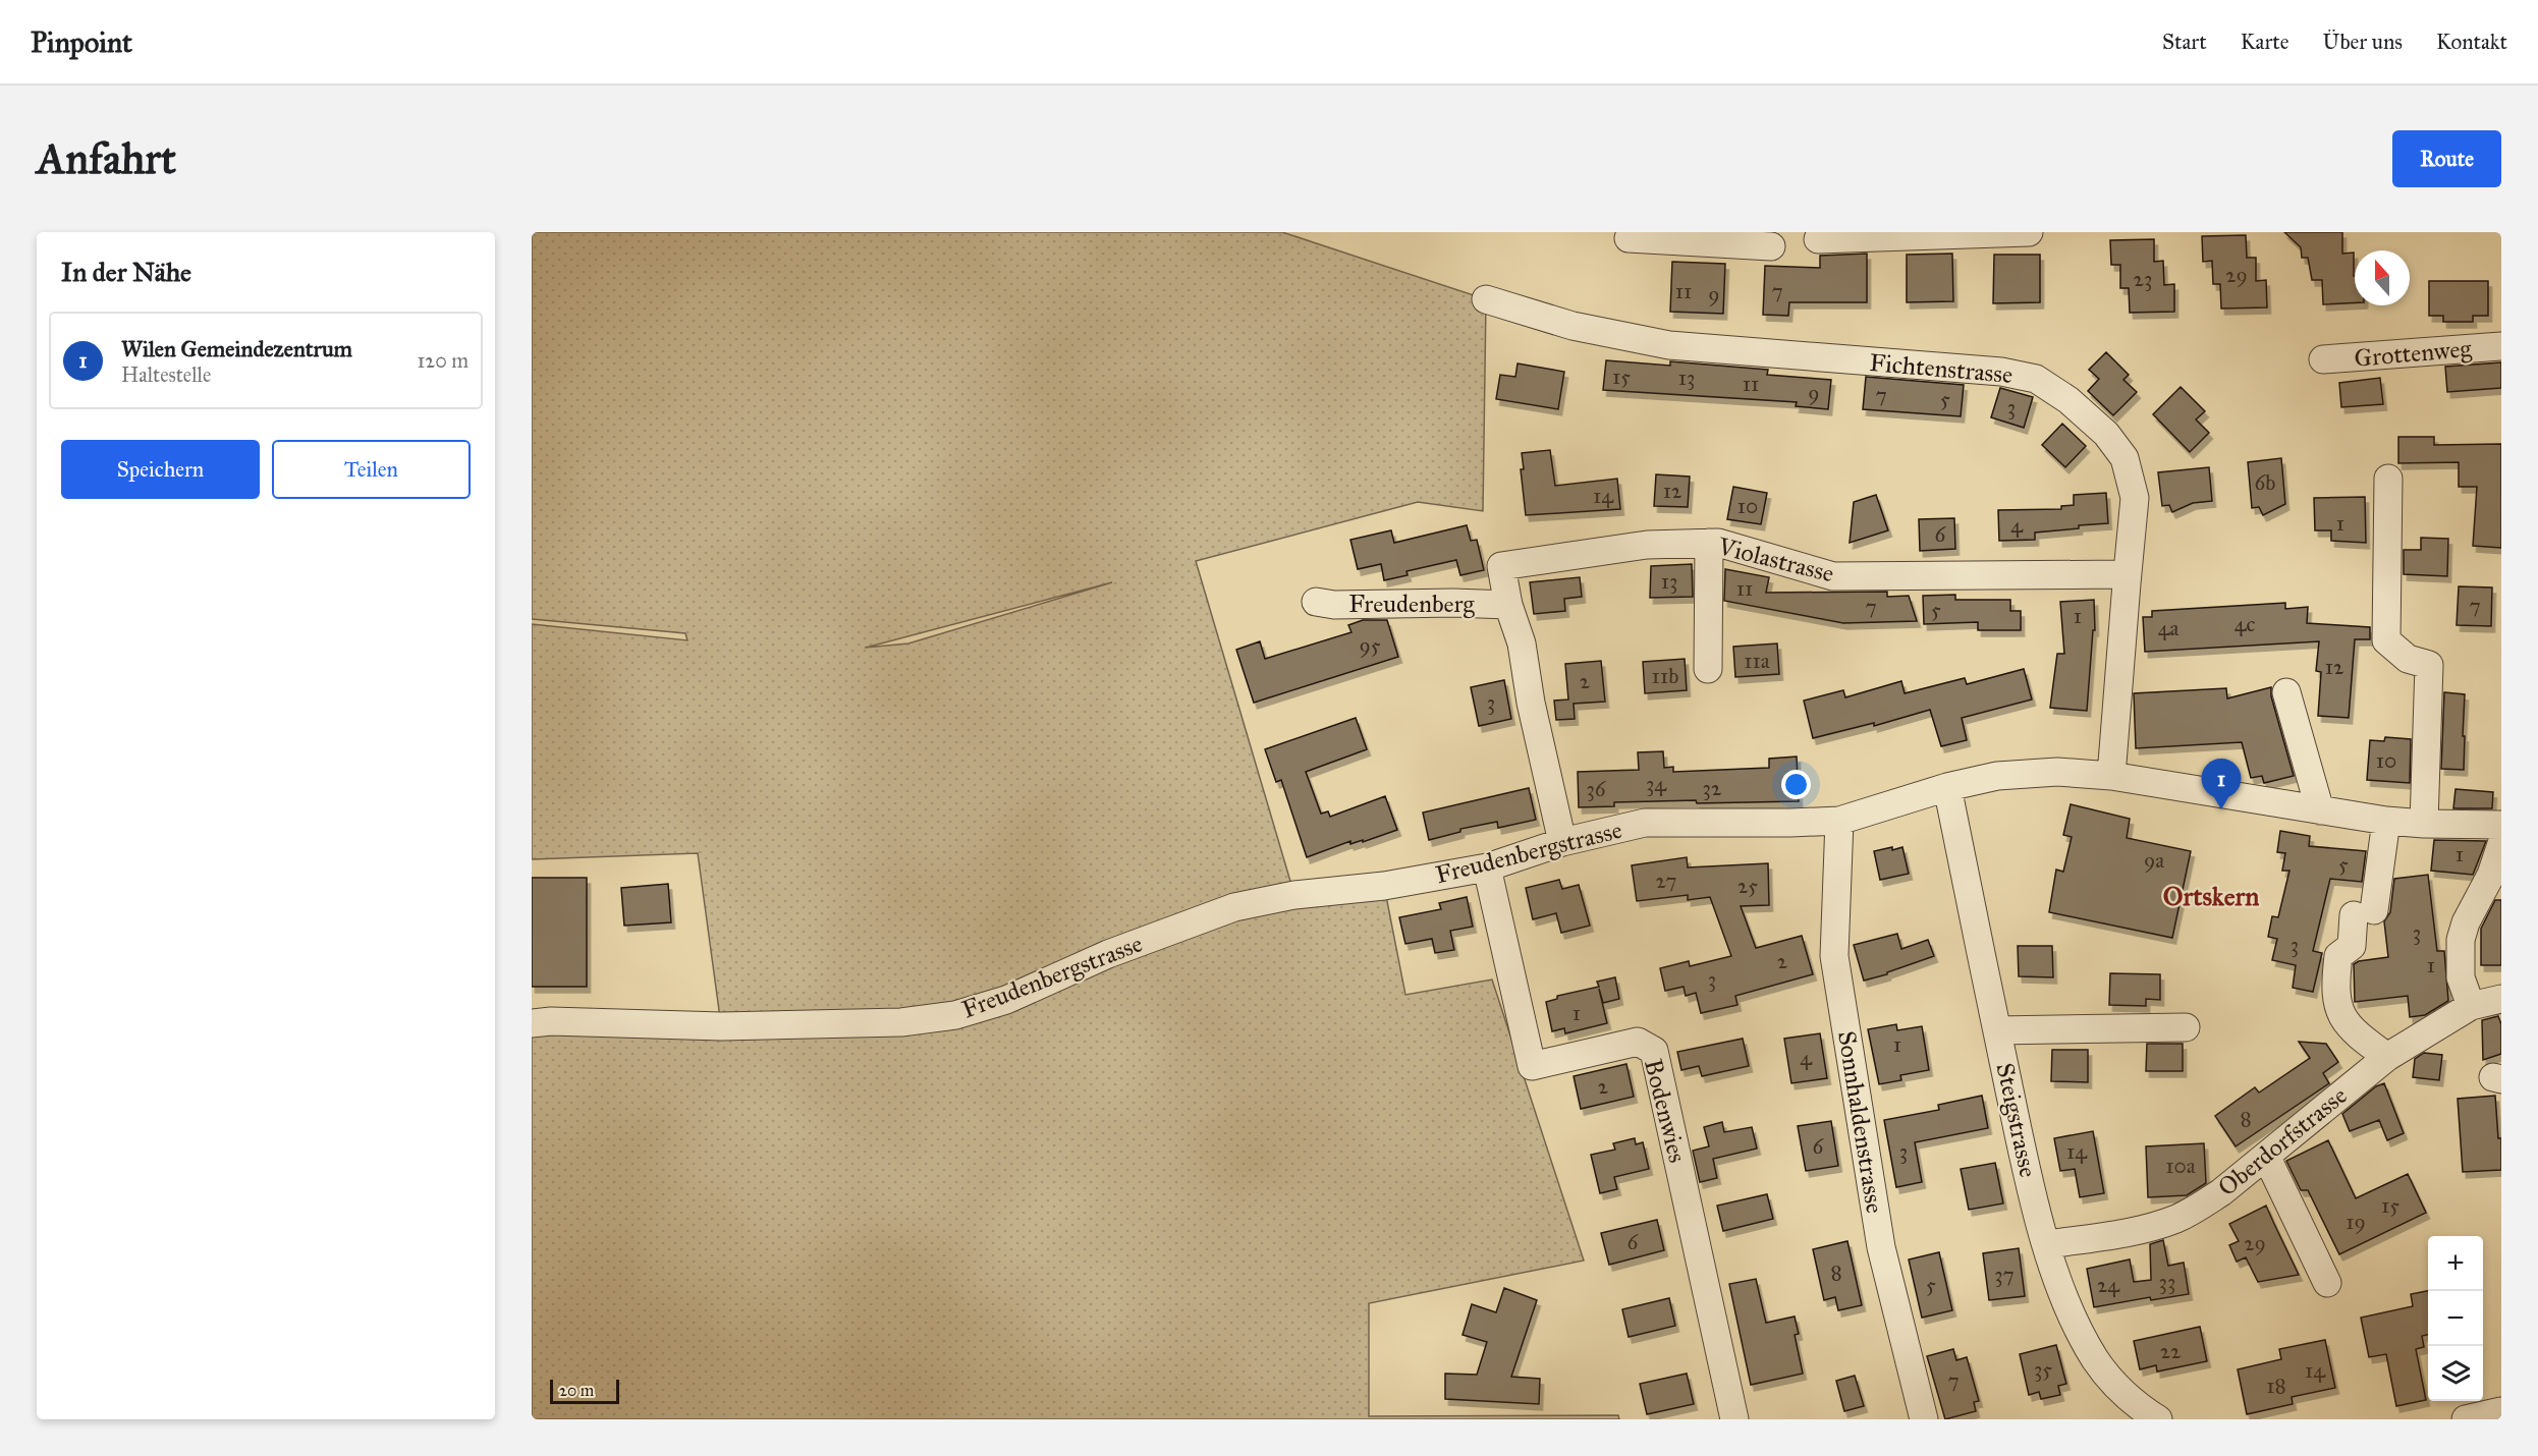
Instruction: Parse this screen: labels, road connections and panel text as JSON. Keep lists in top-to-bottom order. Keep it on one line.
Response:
{"streets":{"street":["Grottenweg","Fichtenstrasse","Violastrasse","Freudenberg","Freudenbergstrasse","Bodenwies","Steigstrasse","Sonnhaldenstrasse","Oberdorfstrasse"]},"crossings":[["Fichtenstrasse","Violastrasse"],["Fichtenstrasse","Freudenbergstrasse"],["Violastrasse","Freudenberg"],["Freudenbergstrasse","Bodenwies"],["Freudenbergstrasse","Steigstrasse"],["Freudenbergstrasse","Sonnhaldenstrasse"],["Steigstrasse","Oberdorfstrasse"]],"districts":["Ortskern"],"house_numbers":["29","23","11","7","9","15","13","11","9","7","5","3","6b","12","14","10","1","4","6","13","11","7","7","5","1","4c","4a","95","11a","12","11b","2","3","10","34","32","36","1","9a","5","27","25","3","3","2","1","3","1","1","4","2","8","6","3","14","10a","15","19","6","29","8","37","33","5","24","22","35","14","7","18"],"scale_bar":"20 m","north":"top","page":{"header":"Pinpoint","nav":["Start","Karte","Über uns","Kontakt"],"buttons":["Route",["Speichern","Teilen"]],"title":"Anfahrt","heading":"In der Nähe","list":[{"mark":"1","name":"Wilen Gemeindezentrum","note":"Haltestelle","value":"120 m"}],"pins":"1","map_buttons":["+","−"],"scale":"20 m"}}
